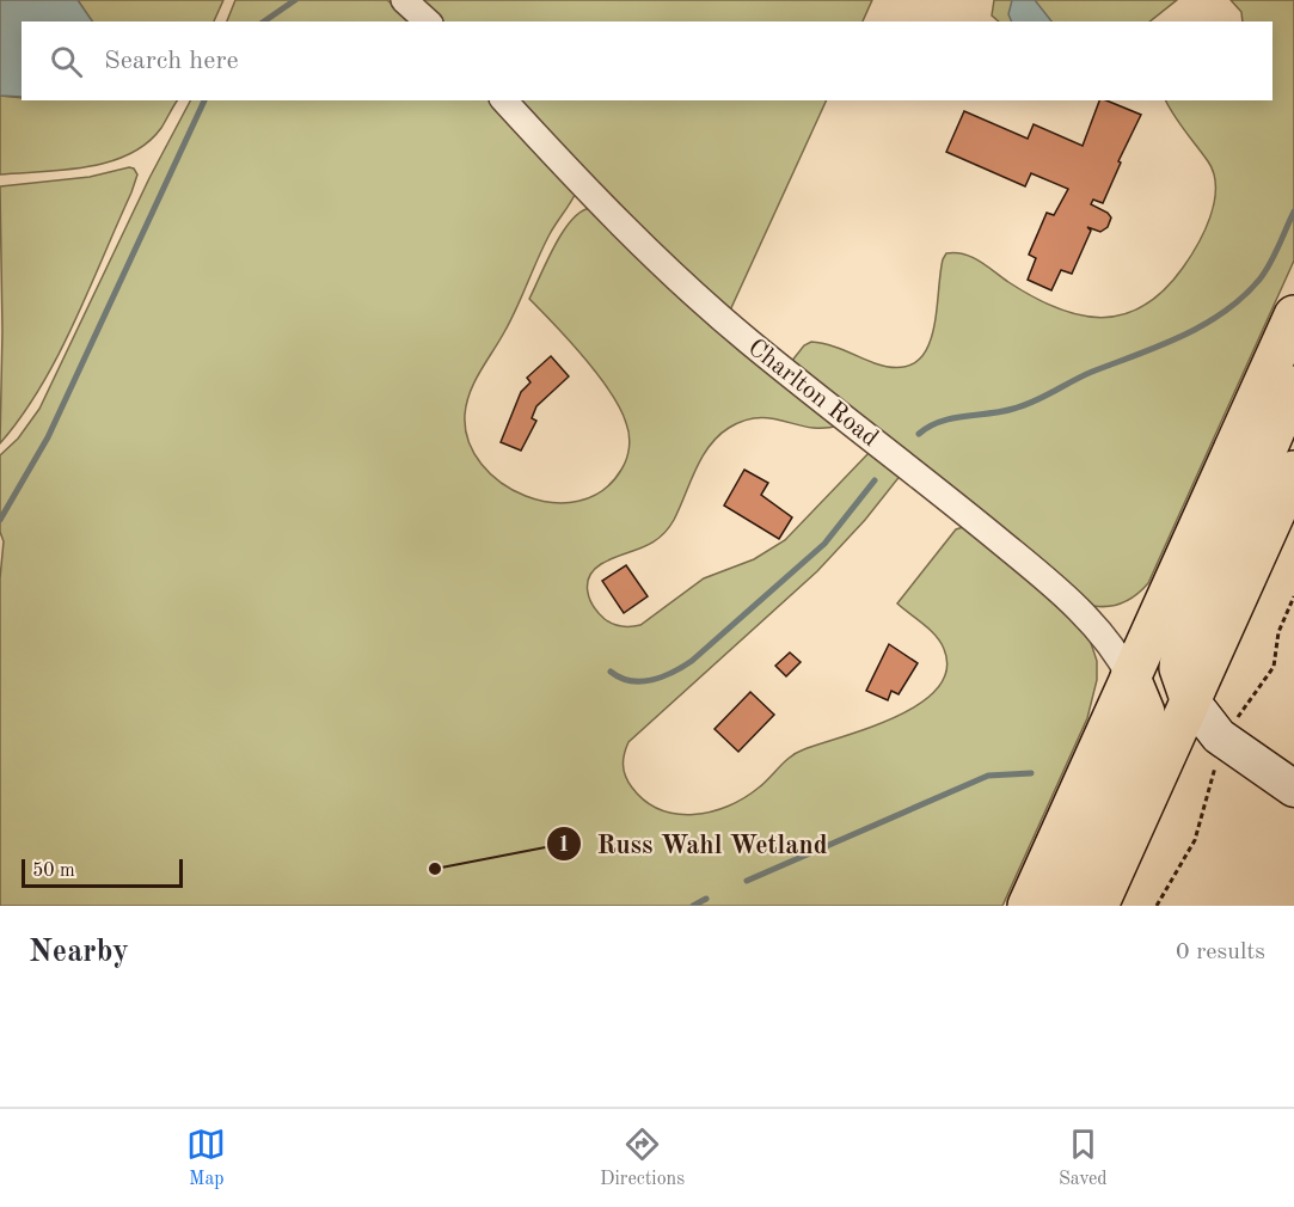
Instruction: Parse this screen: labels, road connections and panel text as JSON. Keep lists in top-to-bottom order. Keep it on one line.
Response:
{"streets":{"street":["Charlton Road"]},"places":["Russ Wahl Wetland"],"scale_bar":"50 m","page":{"search":"Search here","scale":"50 m","heading":["Nearby","0 results"],"nav":["Map","Directions","Saved"]}}
